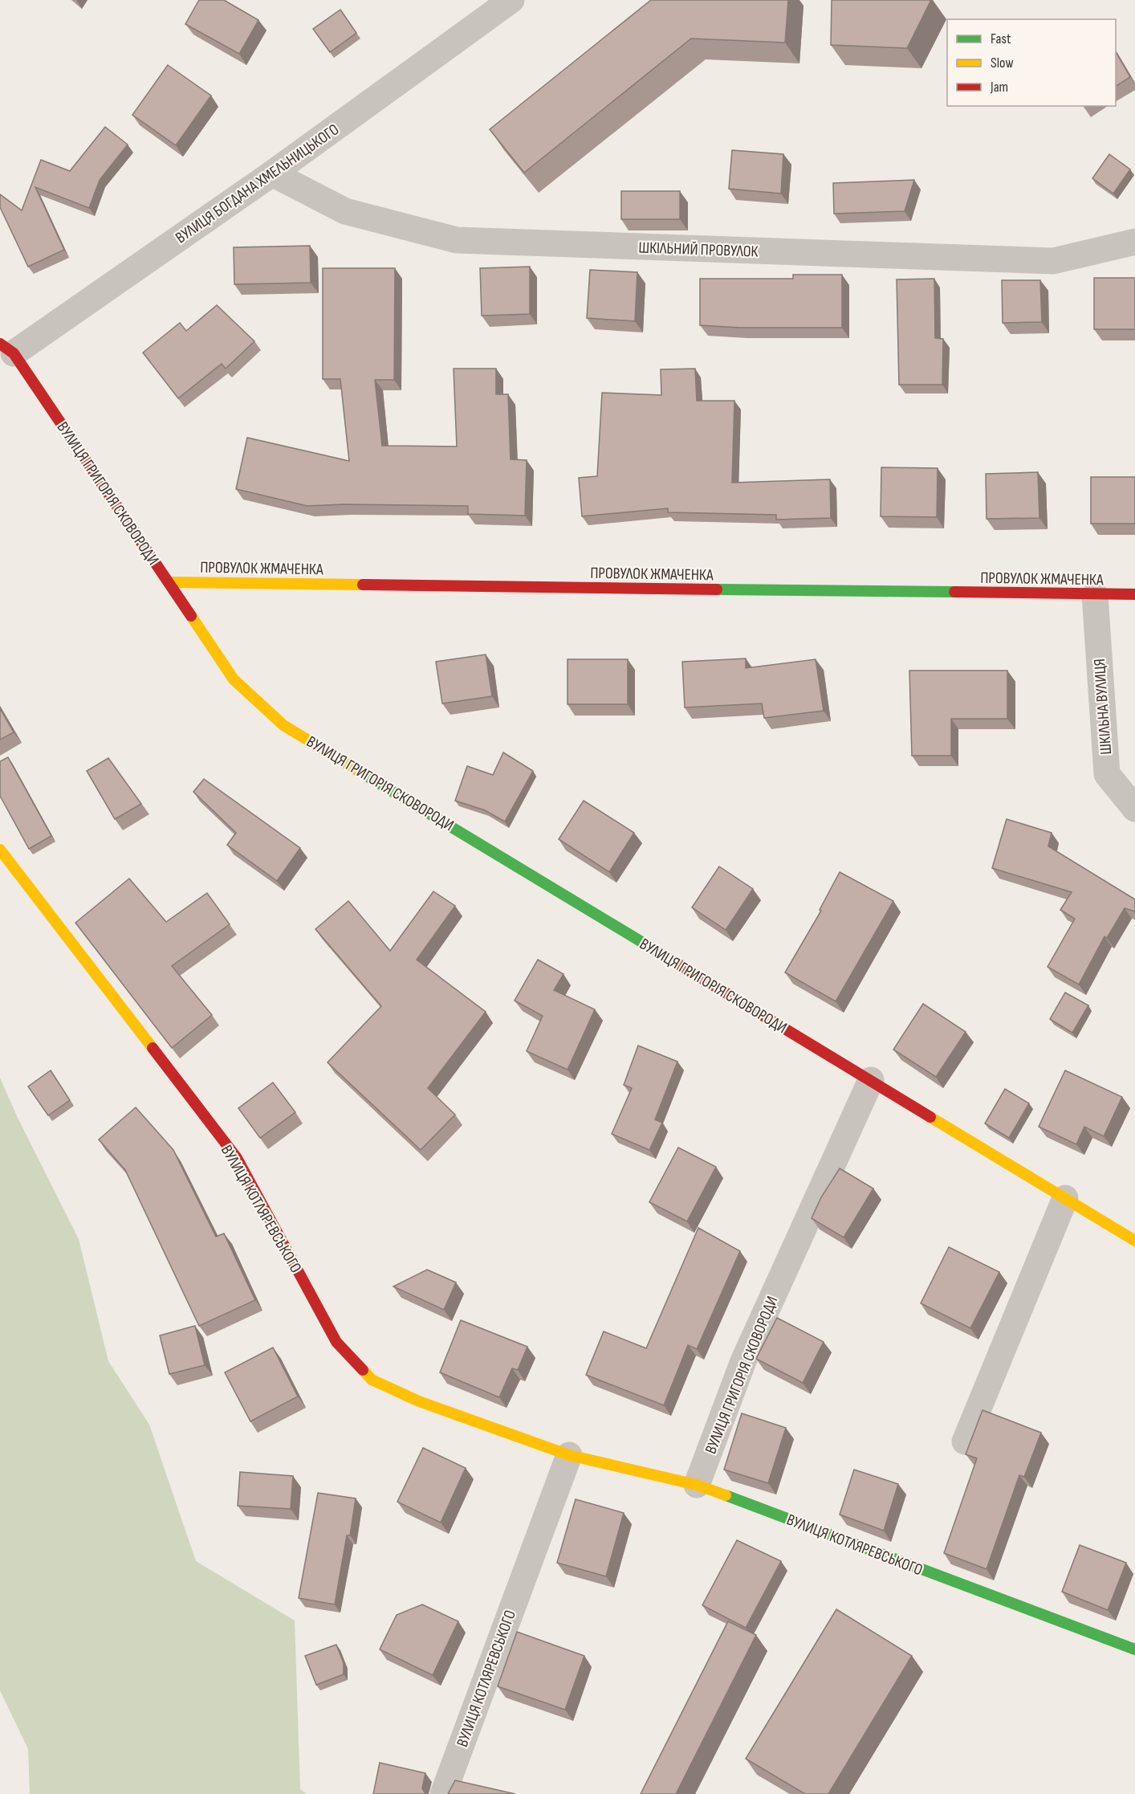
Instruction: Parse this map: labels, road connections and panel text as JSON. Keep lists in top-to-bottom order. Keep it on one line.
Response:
{"streets":{"street":["ВУЛИЦЯ БОГДАНА ХМЕЛЬНИЦЬКОГО","ШКІЛЬНИЙ ПРОВУЛОК","ВУЛИЦЯ ГРИГОРІЯ СКОВОРОДИ","ПРОВУЛОК ЖМАЧЕНКА","ШКІЛЬНА ВУЛИЦЯ","ВУЛИЦЯ КОТЛЯРЕВСЬКОГО"]},"crossings":[["ВУЛИЦЯ БОГДАНА ХМЕЛЬНИЦЬКОГО","ШКІЛЬНИЙ ПРОВУЛОК"],["ВУЛИЦЯ БОГДАНА ХМЕЛЬНИЦЬКОГО","ВУЛИЦЯ ГРИГОРІЯ СКОВОРОДИ"],["ВУЛИЦЯ ГРИГОРІЯ СКОВОРОДИ","ПРОВУЛОК ЖМАЧЕНКА"],["ВУЛИЦЯ ГРИГОРІЯ СКОВОРОДИ","ВУЛИЦЯ КОТЛЯРЕВСЬКОГО"],["ПРОВУЛОК ЖМАЧЕНКА","ШКІЛЬНА ВУЛИЦЯ"]],"legend":["Fast","Slow","Jam"]}
